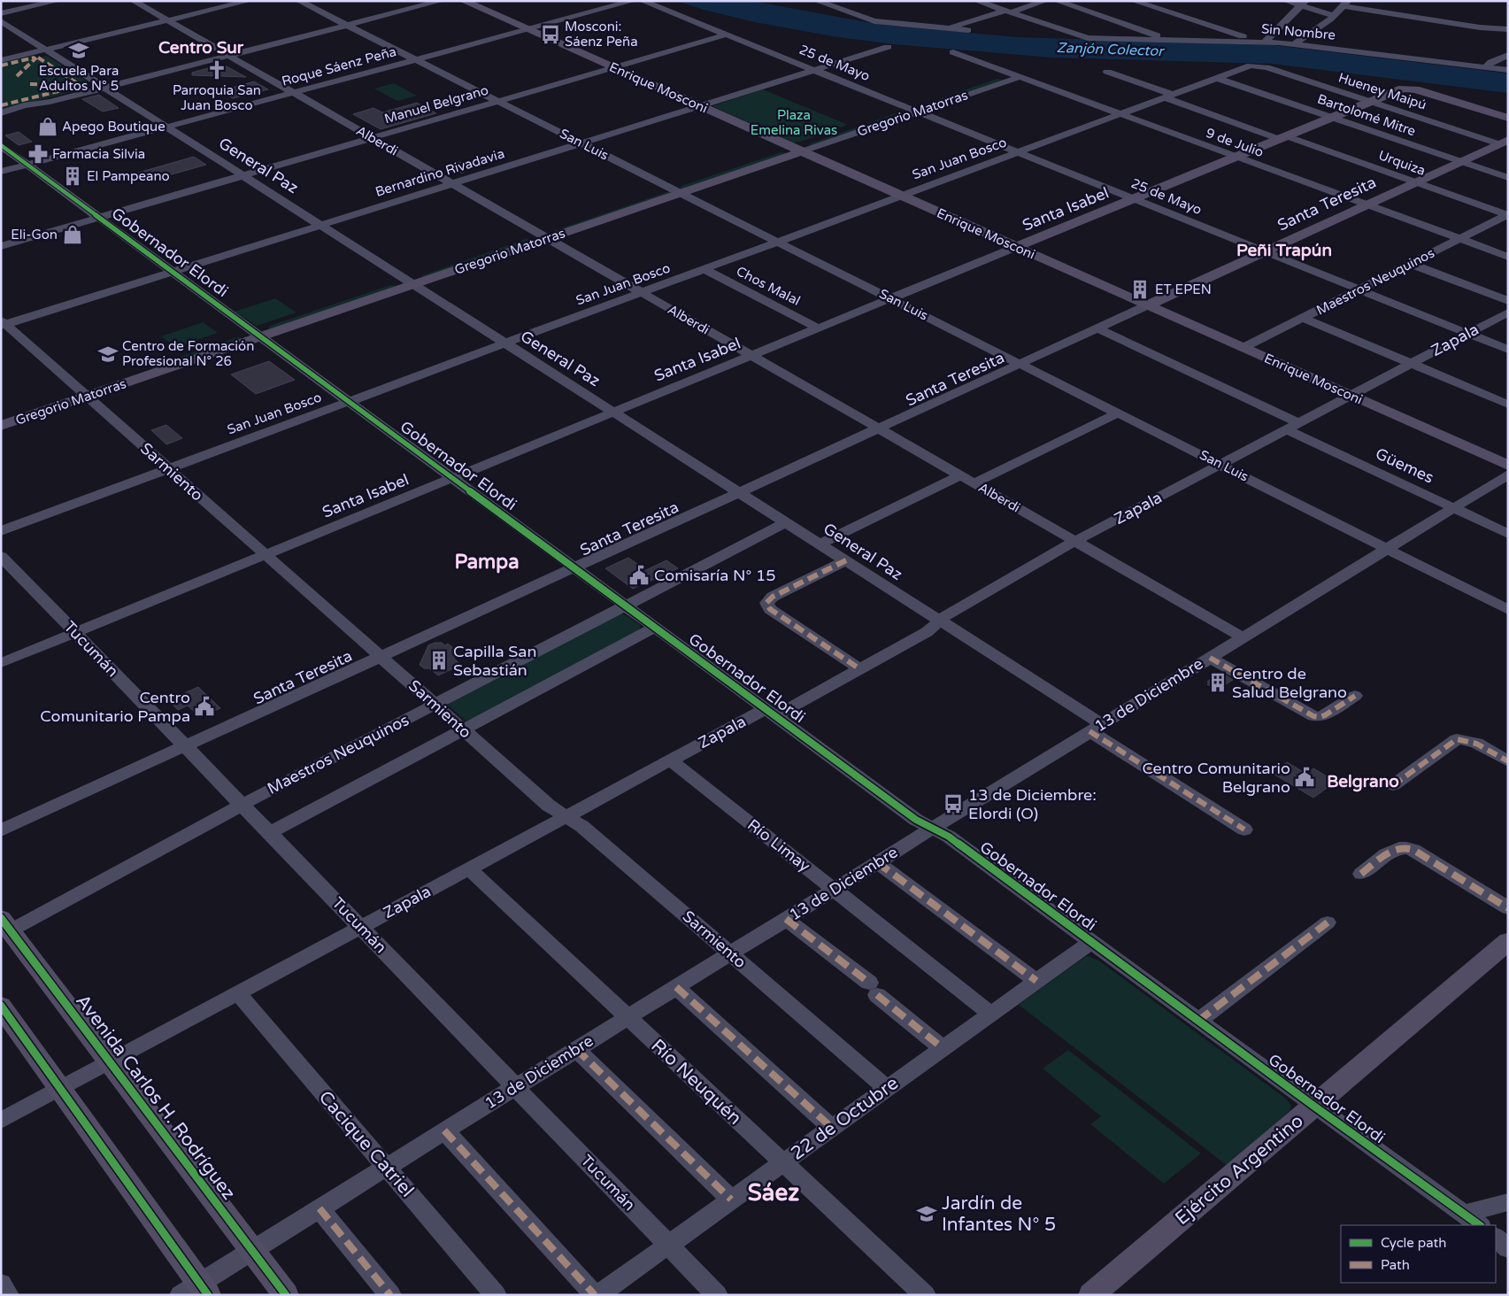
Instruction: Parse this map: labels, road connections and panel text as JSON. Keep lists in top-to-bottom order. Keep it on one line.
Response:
{"streets":{"main road":["Enrique Mosconi","Gregorio Matorras","Santa Teresita","Santa Isabel","Avenida Carlos H. Rodríguez","Ejército Argentino"],"street":["Sin Nombre","25 de Mayo","Roque Sáenz Peña","Hueney Maipú","Manuel Belgrano","Bartolomé Mitre","Alberdi","9 de Julio","San Luis","San Juan Bosco","Urquiza","General Paz","Bernardino Rivadavia","Gobernador Elordi","Maestros Neuquinos","Chos Malal","Zapala","Güemes","Sarmiento","Tucumán","13 de Diciembre","Río Limay","Río Neuquén","22 de Octubre","Cacique Catriel"]},"crossings":[["25 de Mayo","Manuel Belgrano"],["25 de Mayo","Gregorio Matorras"],["25 de Mayo","San Juan Bosco"],["25 de Mayo","Bernardino Rivadavia"],["25 de Mayo","Santa Teresita"],["25 de Mayo","Santa Isabel"],["25 de Mayo","Maestros Neuquinos"],["25 de Mayo","Zapala"],["Roque Sáenz Peña","Enrique Mosconi"],["Roque Sáenz Peña","Alberdi"],["Roque Sáenz Peña","San Luis"],["Roque Sáenz Peña","General Paz"],["Roque Sáenz Peña","Gobernador Elordi"],["Enrique Mosconi","Manuel Belgrano"],["Enrique Mosconi","Gregorio Matorras"],["Enrique Mosconi","San Juan Bosco"],["Enrique Mosconi","Bernardino Rivadavia"],["Enrique Mosconi","Santa Teresita"],["Enrique Mosconi","Santa Isabel"],["Enrique Mosconi","Maestros Neuquinos"],["Enrique Mosconi","Zapala"],["Hueney Maipú","San Juan Bosco"],["Hueney Maipú","Santa Teresita"],["Hueney Maipú","Santa Isabel"],["Manuel Belgrano","Alberdi"],["Manuel Belgrano","San Luis"],["Manuel Belgrano","General Paz"],["Manuel Belgrano","Gobernador Elordi"],["Gregorio Matorras","Alberdi"],["Gregorio Matorras","9 de Julio"],["Gregorio Matorras","San Luis"],["Gregorio Matorras","General Paz"],["Gregorio Matorras","Gobernador Elordi"],["Gregorio Matorras","Sarmiento"],["Bartolomé Mitre","San Juan Bosco"],["Bartolomé Mitre","Santa Teresita"],["Bartolomé Mitre","Santa Isabel"],["Alberdi","San Juan Bosco"],["Alberdi","Bernardino Rivadavia"],["Alberdi","Santa Teresita"],["Alberdi","Santa Isabel"],["Alberdi","Zapala"],["Alberdi","13 de Diciembre"],["9 de Julio","San Juan Bosco"],["9 de Julio","Santa Teresita"],["9 de Julio","Santa Isabel"],["9 de Julio","Maestros Neuquinos"],["San Luis","San Juan Bosco"],["San Luis","Bernardino Rivadavia"],["San Luis","Santa Teresita"],["San Luis","Santa Isabel"],["San Luis","Zapala"],["San Luis","13 de Diciembre"],["San Juan Bosco","Urquiza"],["San Juan Bosco","General Paz"],["San Juan Bosco","Gobernador Elordi"],["San Juan Bosco","Chos Malal"],["San Juan Bosco","Sarmiento"],["Urquiza","Santa Teresita"],["Urquiza","Santa Isabel"],["Urquiza","Maestros Neuquinos"],["General Paz","Bernardino Rivadavia"],["General Paz","Santa Teresita"],["General Paz","Santa Isabel"],["General Paz","Maestros Neuquinos"],["General Paz","Zapala"],["General Paz","13 de Diciembre"],["Bernardino Rivadavia","Gobernador Elordi"],["Bernardino Rivadavia","Sarmiento"],["Santa Teresita","Gobernador Elordi"],["Santa Teresita","Güemes"],["Santa Teresita","Sarmiento"],["Santa Teresita","Tucumán"],["Santa Isabel","Gobernador Elordi"],["Santa Isabel","Chos Malal"],["Santa Isabel","Sarmiento"],["Santa Isabel","Tucumán"],["Gobernador Elordi","Maestros Neuquinos"],["Gobernador Elordi","Zapala"],["Gobernador Elordi","13 de Diciembre"],["Gobernador Elordi","22 de Octubre"],["Gobernador Elordi","Ejército Argentino"],["Maestros Neuquinos","Sarmiento"],["Maestros Neuquinos","Tucumán"],["Maestros Neuquinos","Avenida Carlos H. Rodríguez"],["Zapala","Güemes"],["Zapala","Sarmiento"],["Zapala","Tucumán"],["Zapala","Río Limay"],["Zapala","Río Neuquén"],["Zapala","Avenida Carlos H. Rodríguez"],["Zapala","Cacique Catriel"],["Güemes","13 de Diciembre"],["Sarmiento","13 de Diciembre"],["Sarmiento","22 de Octubre"],["Tucumán","13 de Diciembre"],["Tucumán","22 de Octubre"],["13 de Diciembre","Río Limay"],["13 de Diciembre","Río Neuquén"],["13 de Diciembre","Avenida Carlos H. Rodríguez"],["13 de Diciembre","Cacique Catriel"],["Río Limay","22 de Octubre"],["Río Neuquén","22 de Octubre"]],"districts":["Centro Sur","Peñi Trapún","Pampa","Belgrano","Sáez"],"water":["Zanjón Colector"],"parks":["Plaza Emelina Rivas"],"places":{"bus stop":["Mosconi: Sáenz Peña","13 de Diciembre: Elordi (O)"],"school or university":["Escuela Para Adultos N° 5","Centro de Formación Profesional N° 26","Jardín de Infantes N° 5"],"church":["Parroquia San Juan Bosco"],"shop":["Apego Boutique","Eli-Gon"],"pharmacy":["Farmacia Silvia"],"building":["El Pampeano","ET EPEN","Capilla San Sebastián","Centro de Salud Belgrano"],"public building":["Comisaría N° 15","Centro Comunitario Pampa","Centro Comunitario Belgrano"]},"legend":["Cycle path","Path"]}
